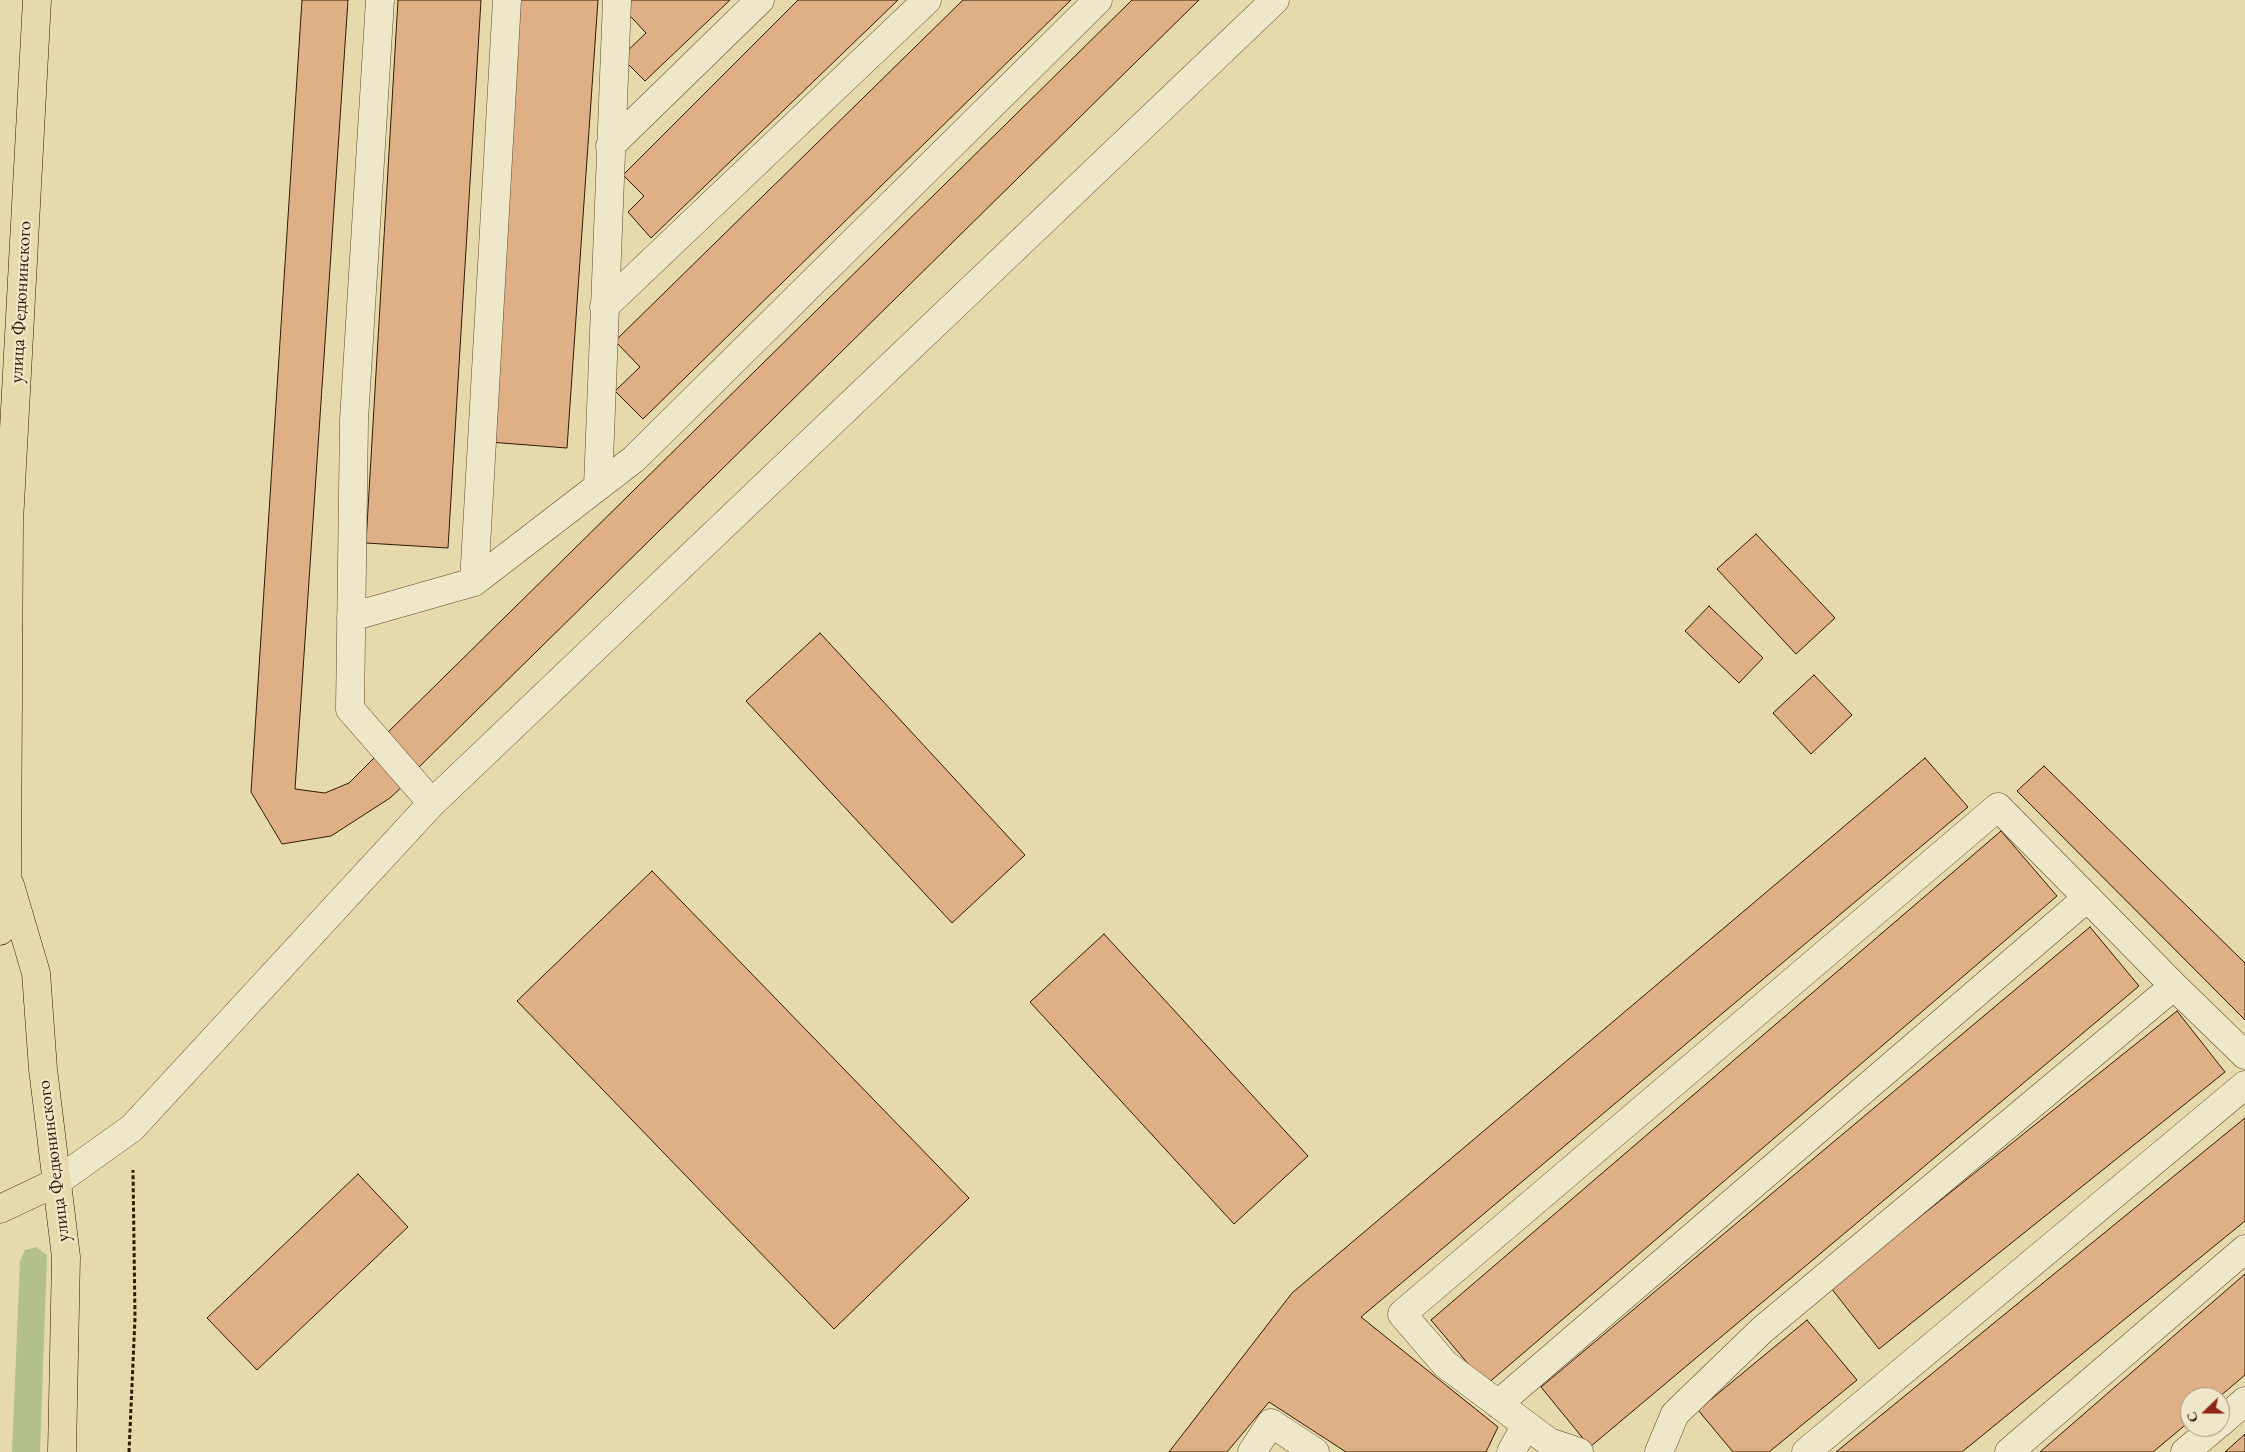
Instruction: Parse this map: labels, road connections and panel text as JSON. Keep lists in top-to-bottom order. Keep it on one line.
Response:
{"streets":{"main road":["улица Федюнинского"]},"north":"left"}
